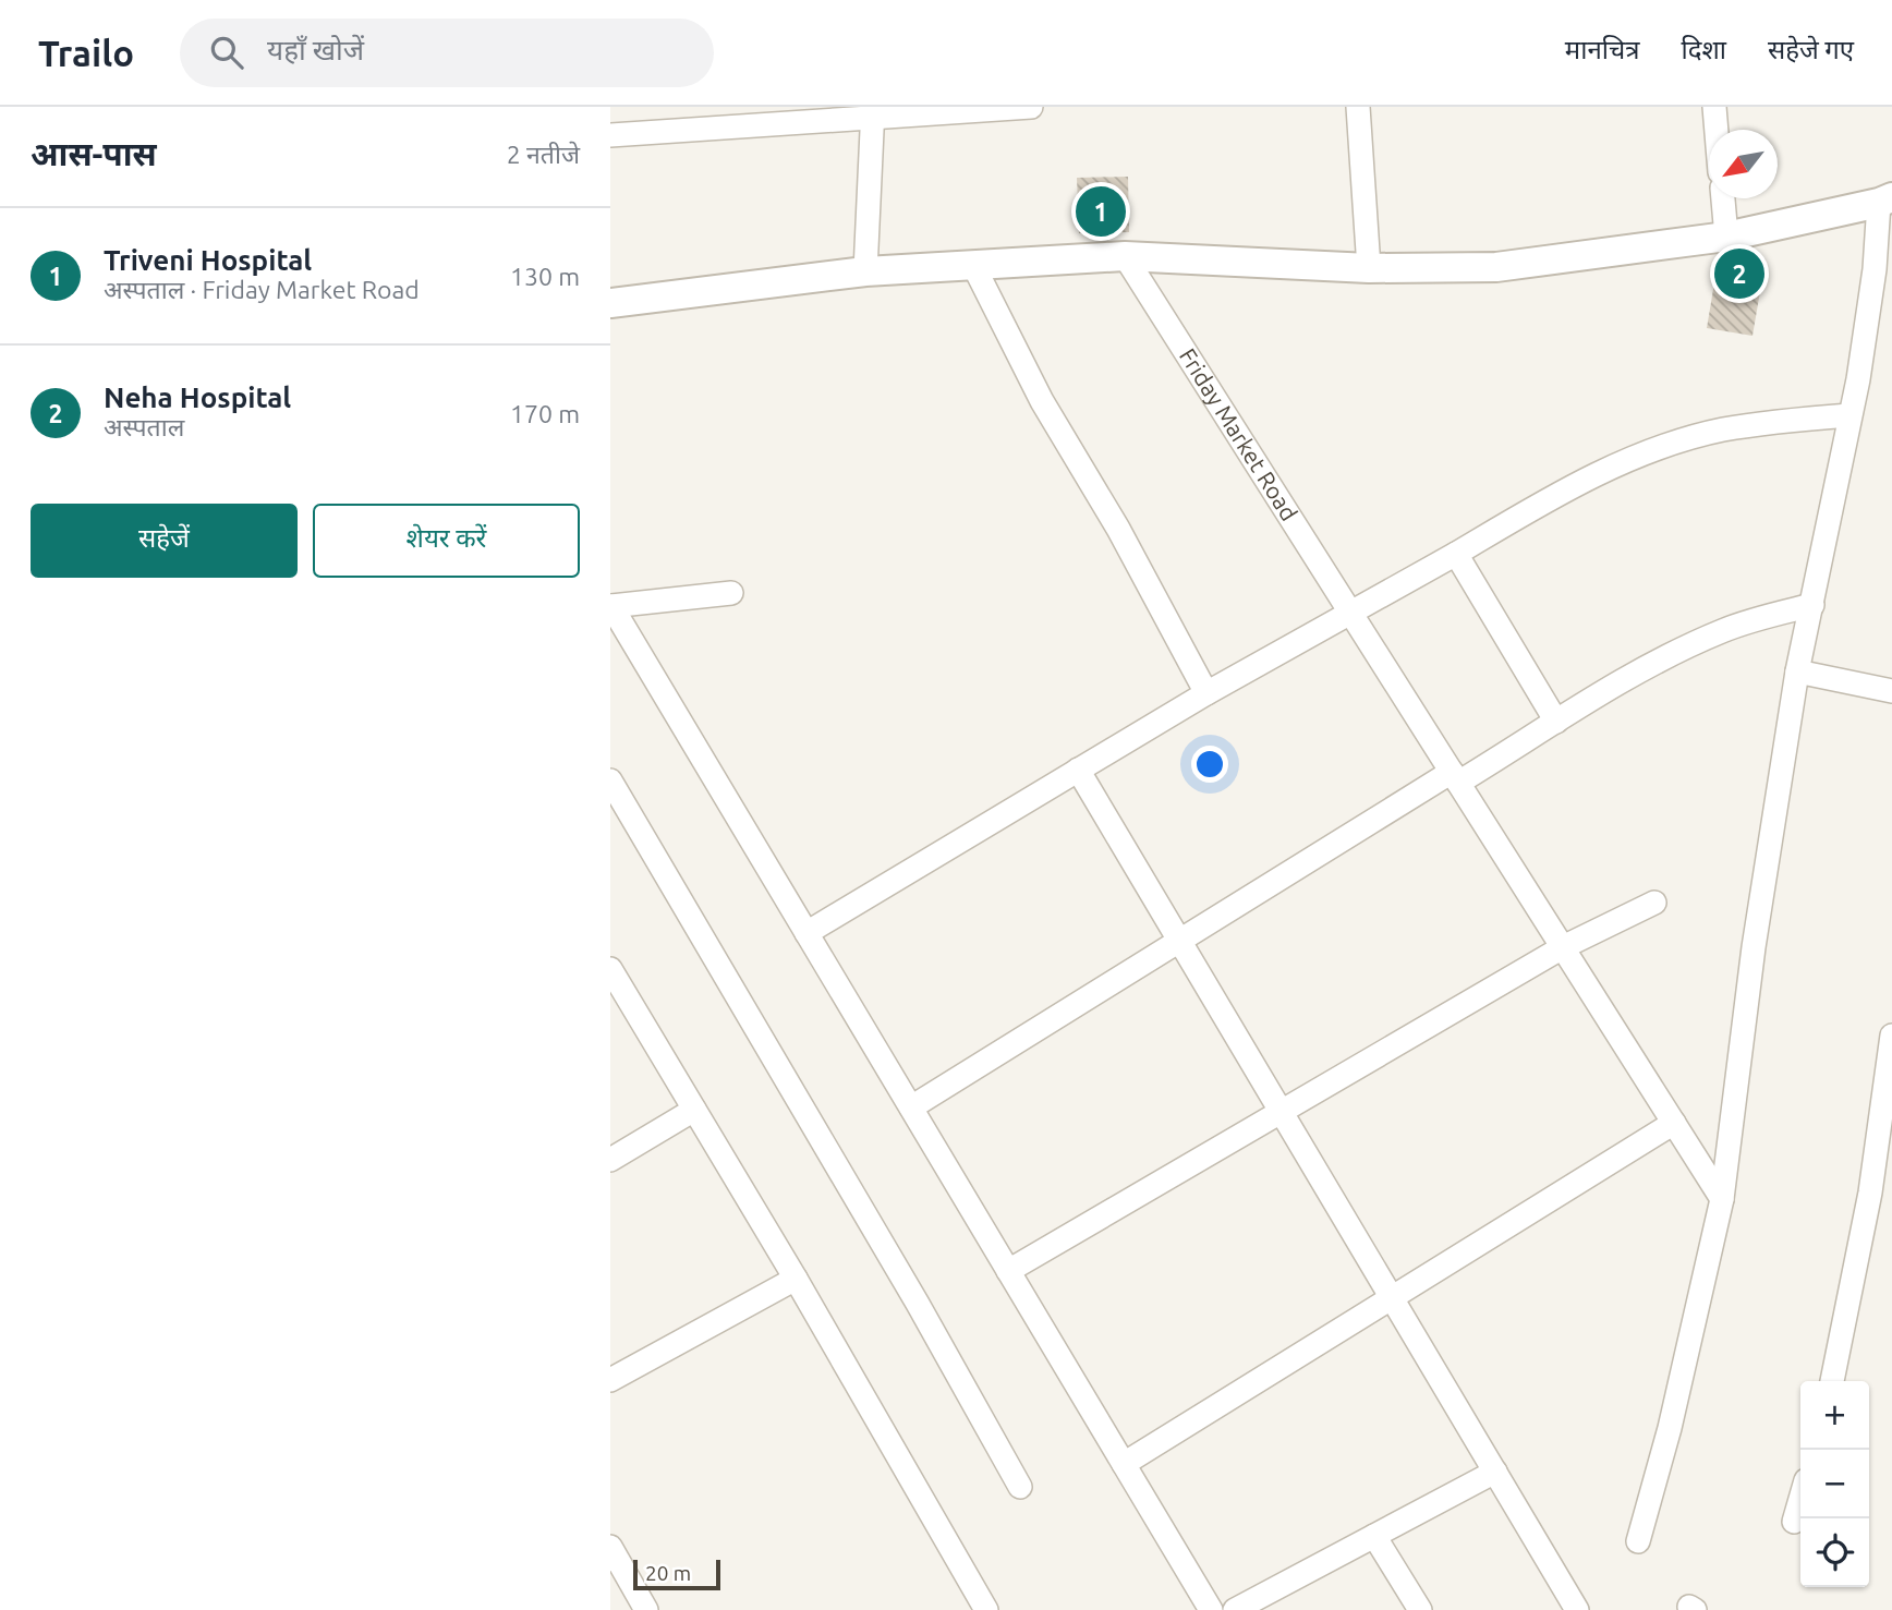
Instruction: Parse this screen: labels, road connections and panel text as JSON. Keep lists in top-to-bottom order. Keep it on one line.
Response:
{"streets":{"street":["Friday Market Road"]},"scale_bar":"20 m","north":"bottom left","page":{"header":"Trailo","search":"यहाँ खोजें","nav":["मानचित्र","दिशा","सहेजे गए"],"heading":["आस-पास","2 नतीजे"],"pins":["1","2"],"list":[{"mark":"1","name":"Triveni Hospital","note":"अस्पताल · Friday Market Road","value":"130 m"},{"mark":"2","name":"Neha Hospital","note":"अस्पताल","value":"170 m"}],"buttons":["सहेजें","शेयर करें"],"map_buttons":["+","−"],"scale":"20 m"}}
